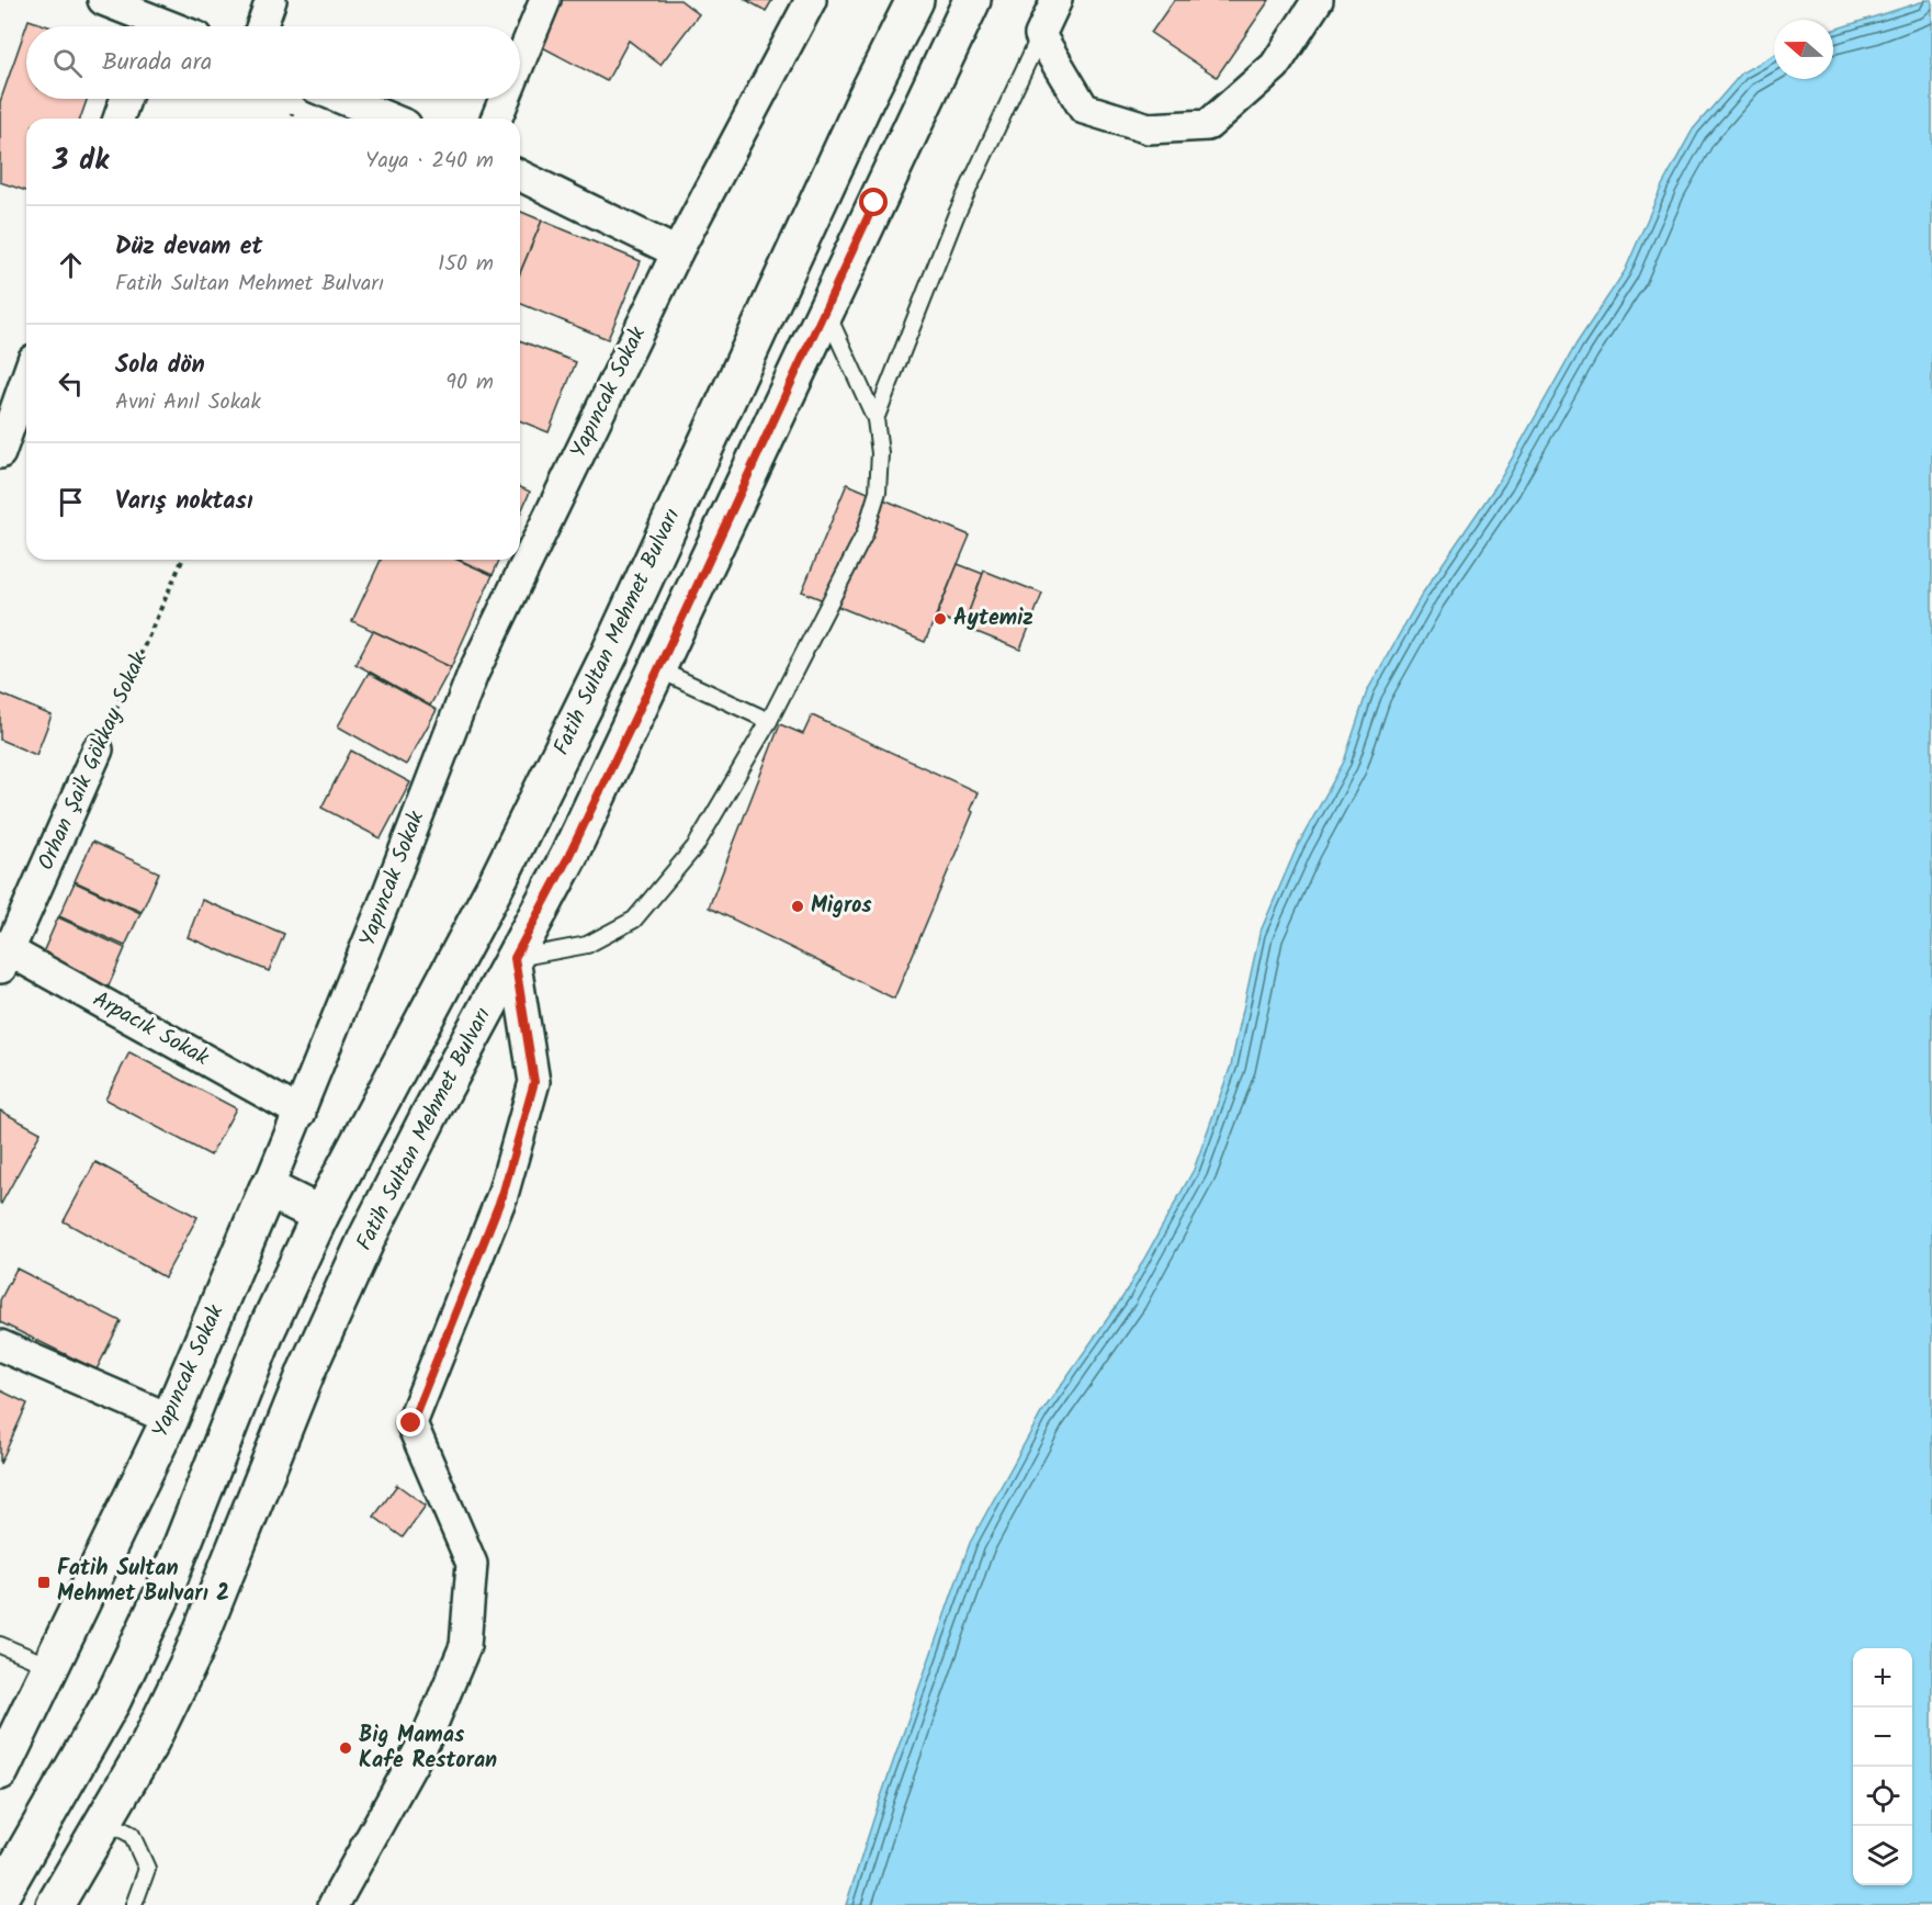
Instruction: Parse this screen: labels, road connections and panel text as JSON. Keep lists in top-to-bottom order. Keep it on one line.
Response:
{"streets":{"main road":["Yapıncak Sokak","Fatih Sultan Mehmet Bulvarı"],"street":["Orhan Şaik Gökkay Sokak","Arpacık Sokak"]},"crossings":[["Yapıncak Sokak","Arpacık Sokak"],["Orhan Şaik Gökkay Sokak","Arpacık Sokak"]],"places":{"other":["Aytemiz","Migros","Big Mamas Kafe Restoran"],"transit":["Fatih Sultan Mehmet Bulvarı 2"]},"north":"left","page":{"search":"Burada ara","heading":["3 dk","Yaya · 240 m"],"list":[["Düz devam et","Fatih Sultan Mehmet Bulvarı","150 m"],["Sola dön","Avni Anıl Sokak","90 m"],"Varış noktası"],"map_buttons":["+","−"]}}
